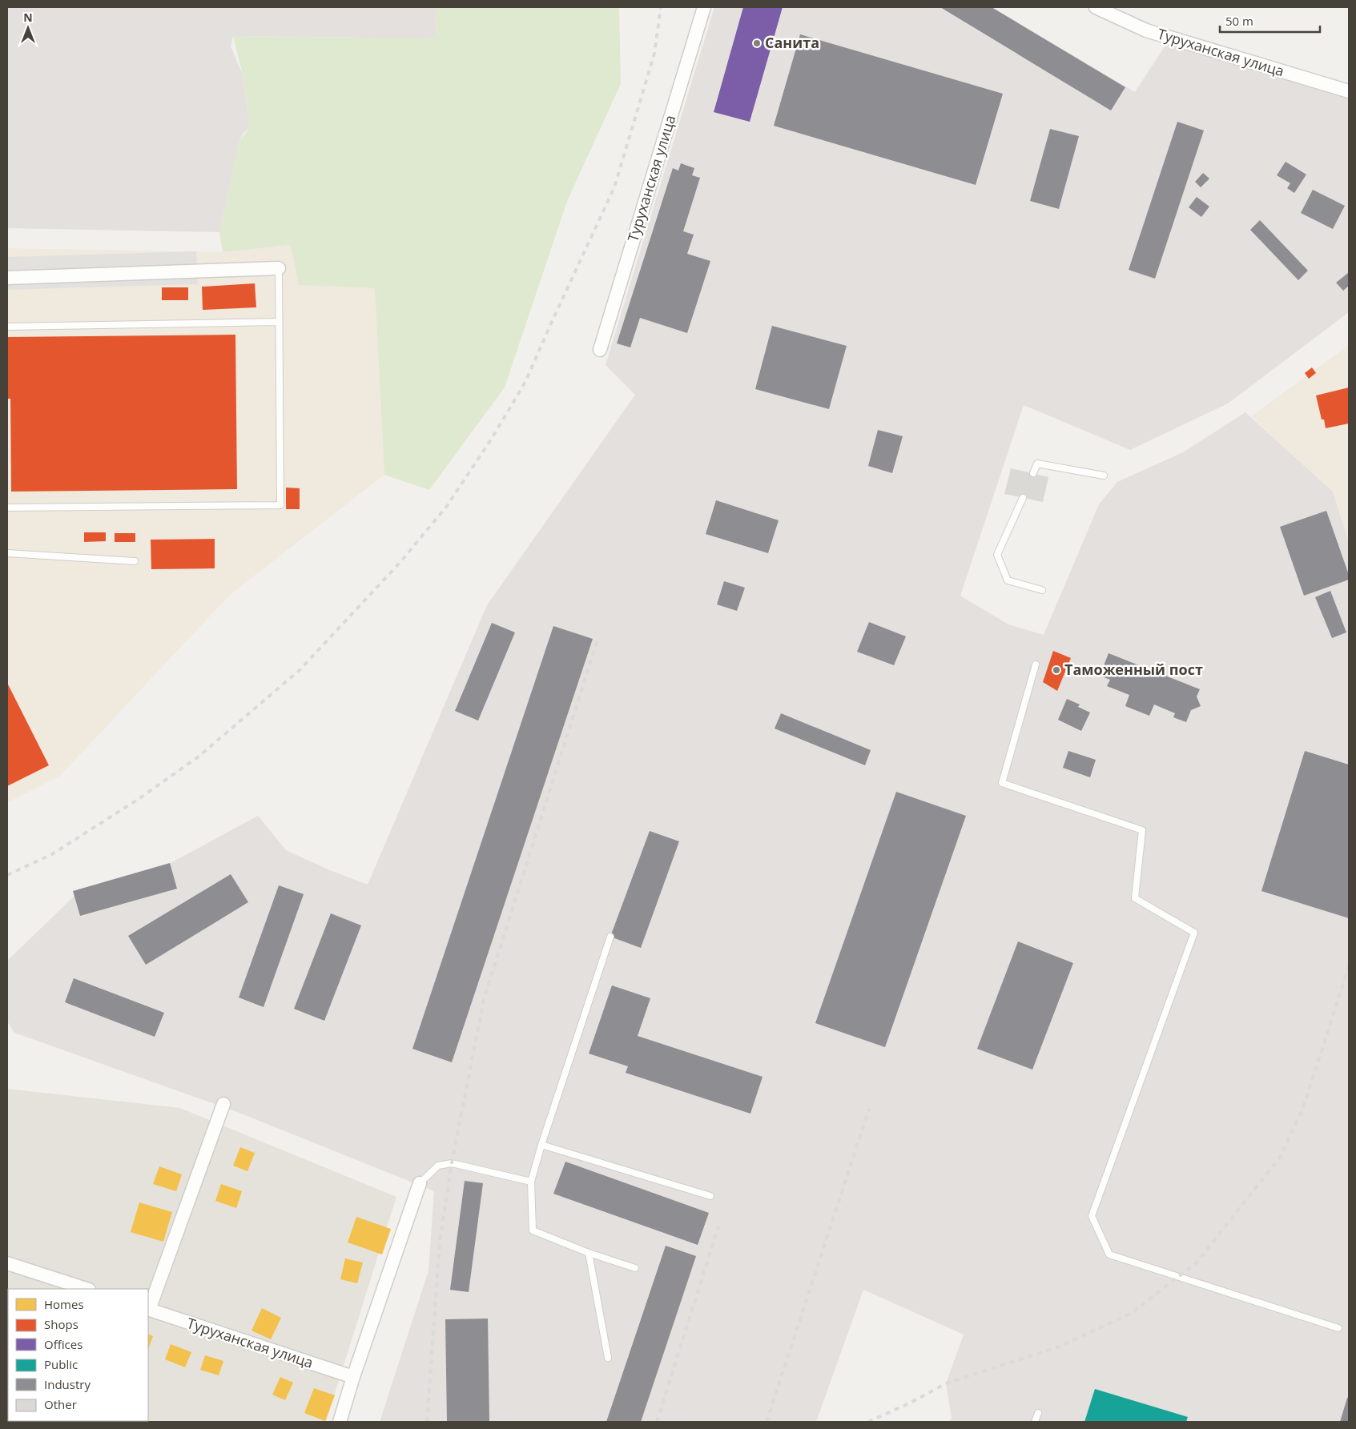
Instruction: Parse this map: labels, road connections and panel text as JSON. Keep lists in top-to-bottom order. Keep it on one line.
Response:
{"streets":{"street":["Туруханская улица"]},"places":["Санита","Таможенный пост"],"legend":["Homes","Shops","Offices","Public","Industry","Other"],"scale_bar":"50 m","north":"top"}
